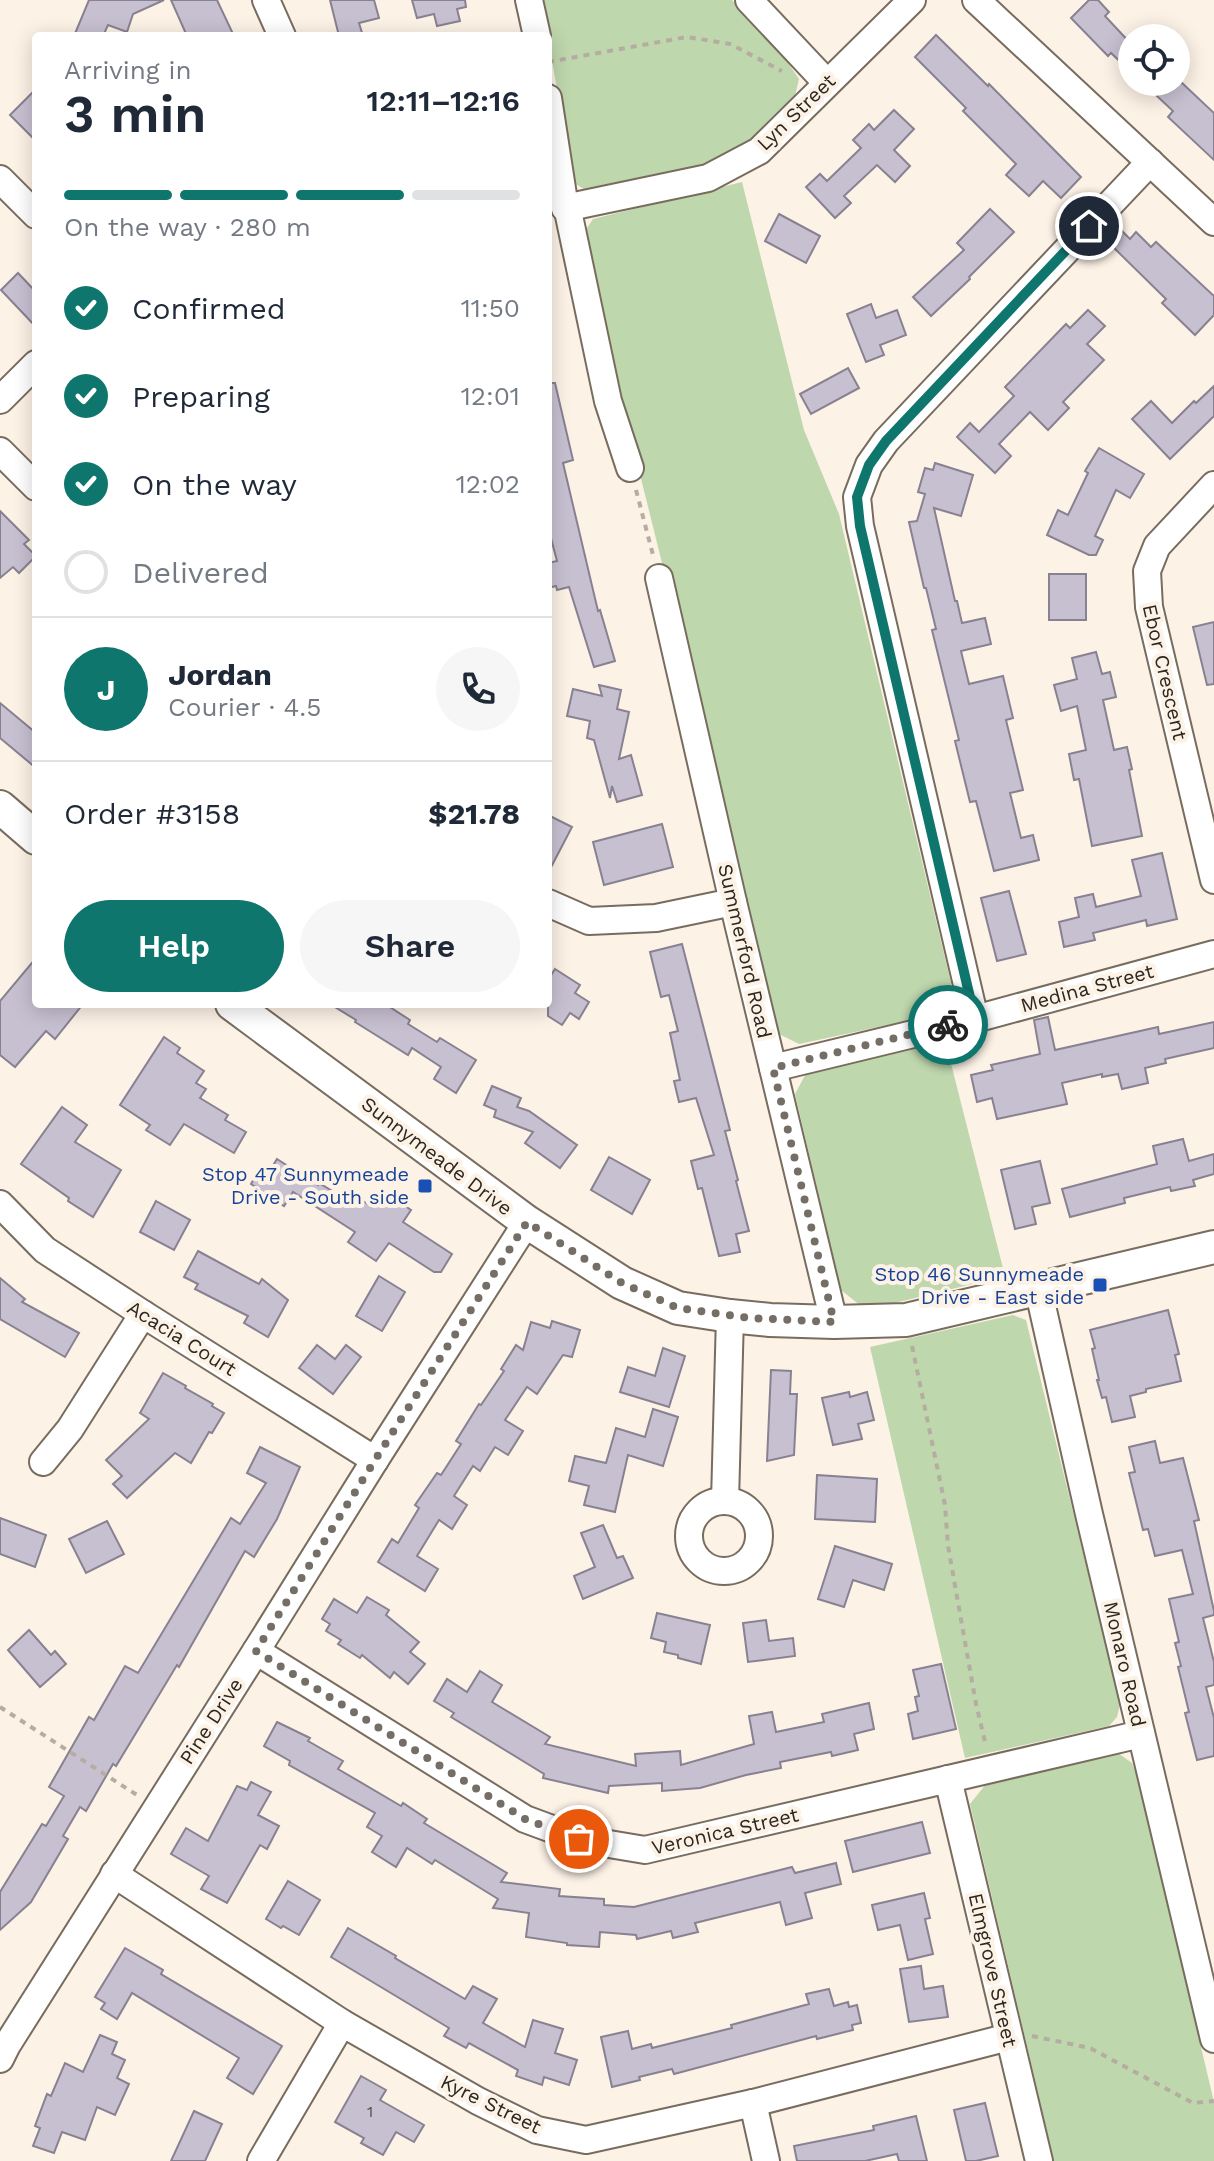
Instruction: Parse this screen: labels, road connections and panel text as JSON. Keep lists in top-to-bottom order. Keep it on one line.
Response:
{"streets":{"street":["Lyn Street","Ebor Crescent","Summerford Road","Medina Street","Sunnymeade Drive","Acacia Court","Monaro Road","Pine Drive","Veronica Street","Elmgrove Street","Kyre Street"]},"crossings":[["Summerford Road","Medina Street"],["Summerford Road","Sunnymeade Drive"],["Sunnymeade Drive","Monaro Road"],["Sunnymeade Drive","Pine Drive"],["Acacia Court","Pine Drive"],["Monaro Road","Veronica Street"],["Pine Drive","Veronica Street"],["Pine Drive","Kyre Street"],["Veronica Street","Elmgrove Street"],["Elmgrove Street","Kyre Street"]],"places":{"transit":["Stop 47 Sunnymeade Drive - South side","Stop 46 Sunnymeade Drive - East side"]},"house_numbers":["1"],"page":{"heading":["3 min","Arriving in","12:11–12:16"],"panel":["Jordan","Courier · 4.5","Order #3158","$21.78"],"bar":"On the way · 280 m","list":[["Confirmed","11:50"],["Preparing","12:01"],["On the way","12:02"],"Delivered"],"round":"J","buttons":["Help","Share"]}}
